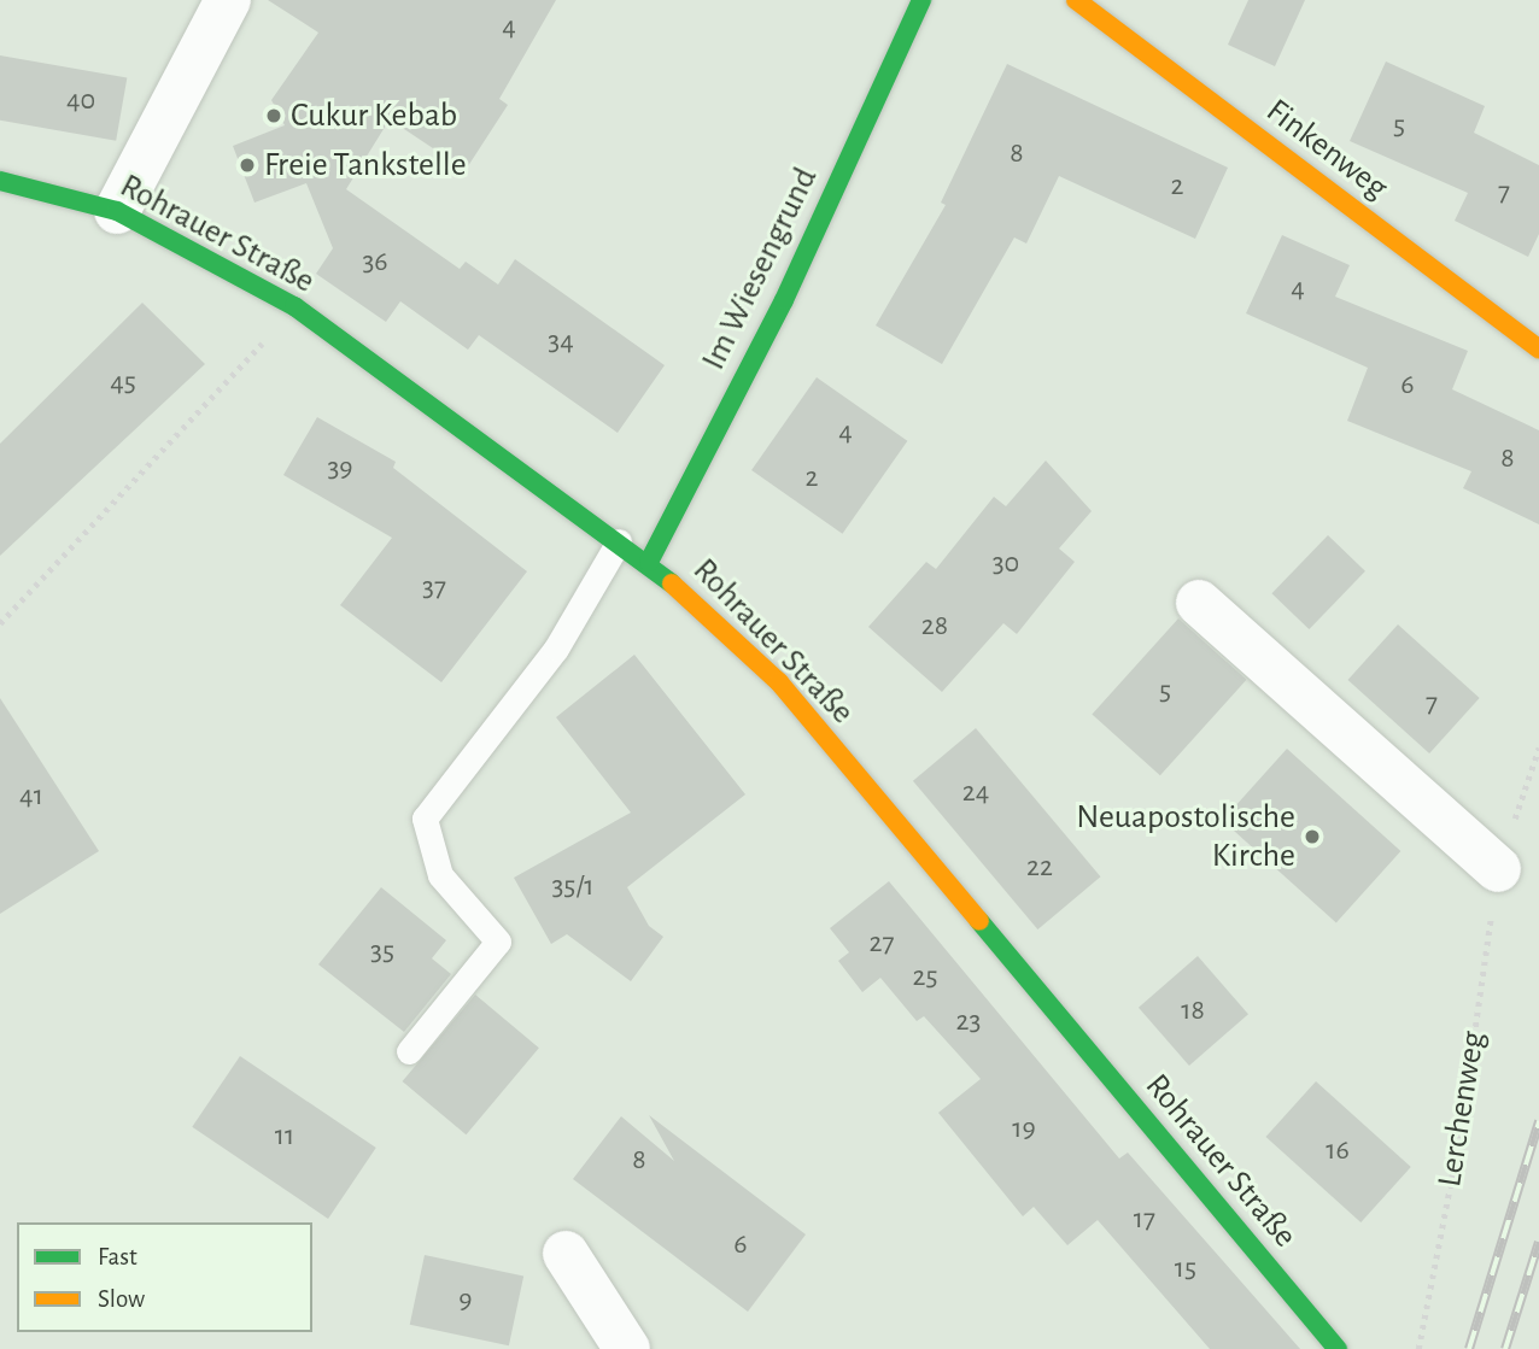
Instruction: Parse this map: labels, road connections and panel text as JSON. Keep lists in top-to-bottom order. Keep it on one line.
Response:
{"streets":{"street":["Finkenweg","Rohrauer Straße","Im Wiesengrund"],"path":["Lerchenweg"]},"crossings":[["Rohrauer Straße","Im Wiesengrund"]],"places":["Cukur Kebab","Freie Tankstelle","Neuapostolische Kirche"],"house_numbers":["4","40","5","8","2","7","36","4","34","45","6","4","8","39","2","30","37","28","5","7","24","41","22","35/1","27","35","25","18","23","19","11","16","8","17","6","15","9"],"legend":["Fast","Slow"]}
